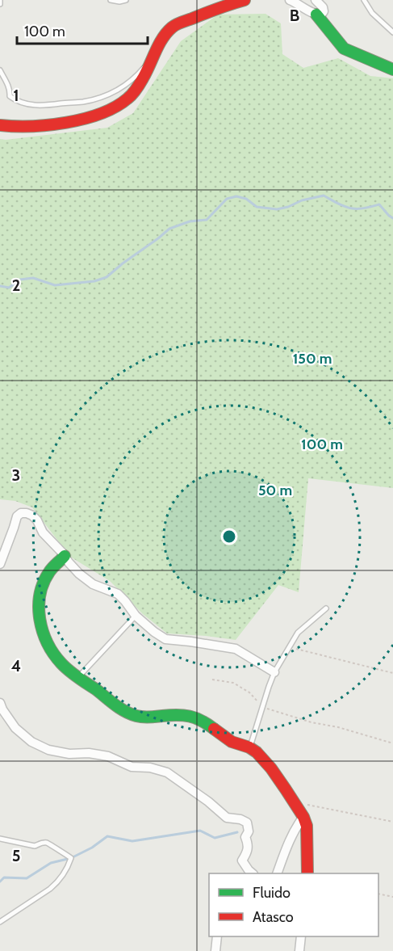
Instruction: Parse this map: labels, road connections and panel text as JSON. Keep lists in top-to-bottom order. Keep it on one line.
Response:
{"legend":["Fluido","Atasco"],"scale_bar":"100 m","grid":{"columns":["B"],"rows":["1","2","3","4","5"]},"rings":["150 m","100 m","50 m"]}
